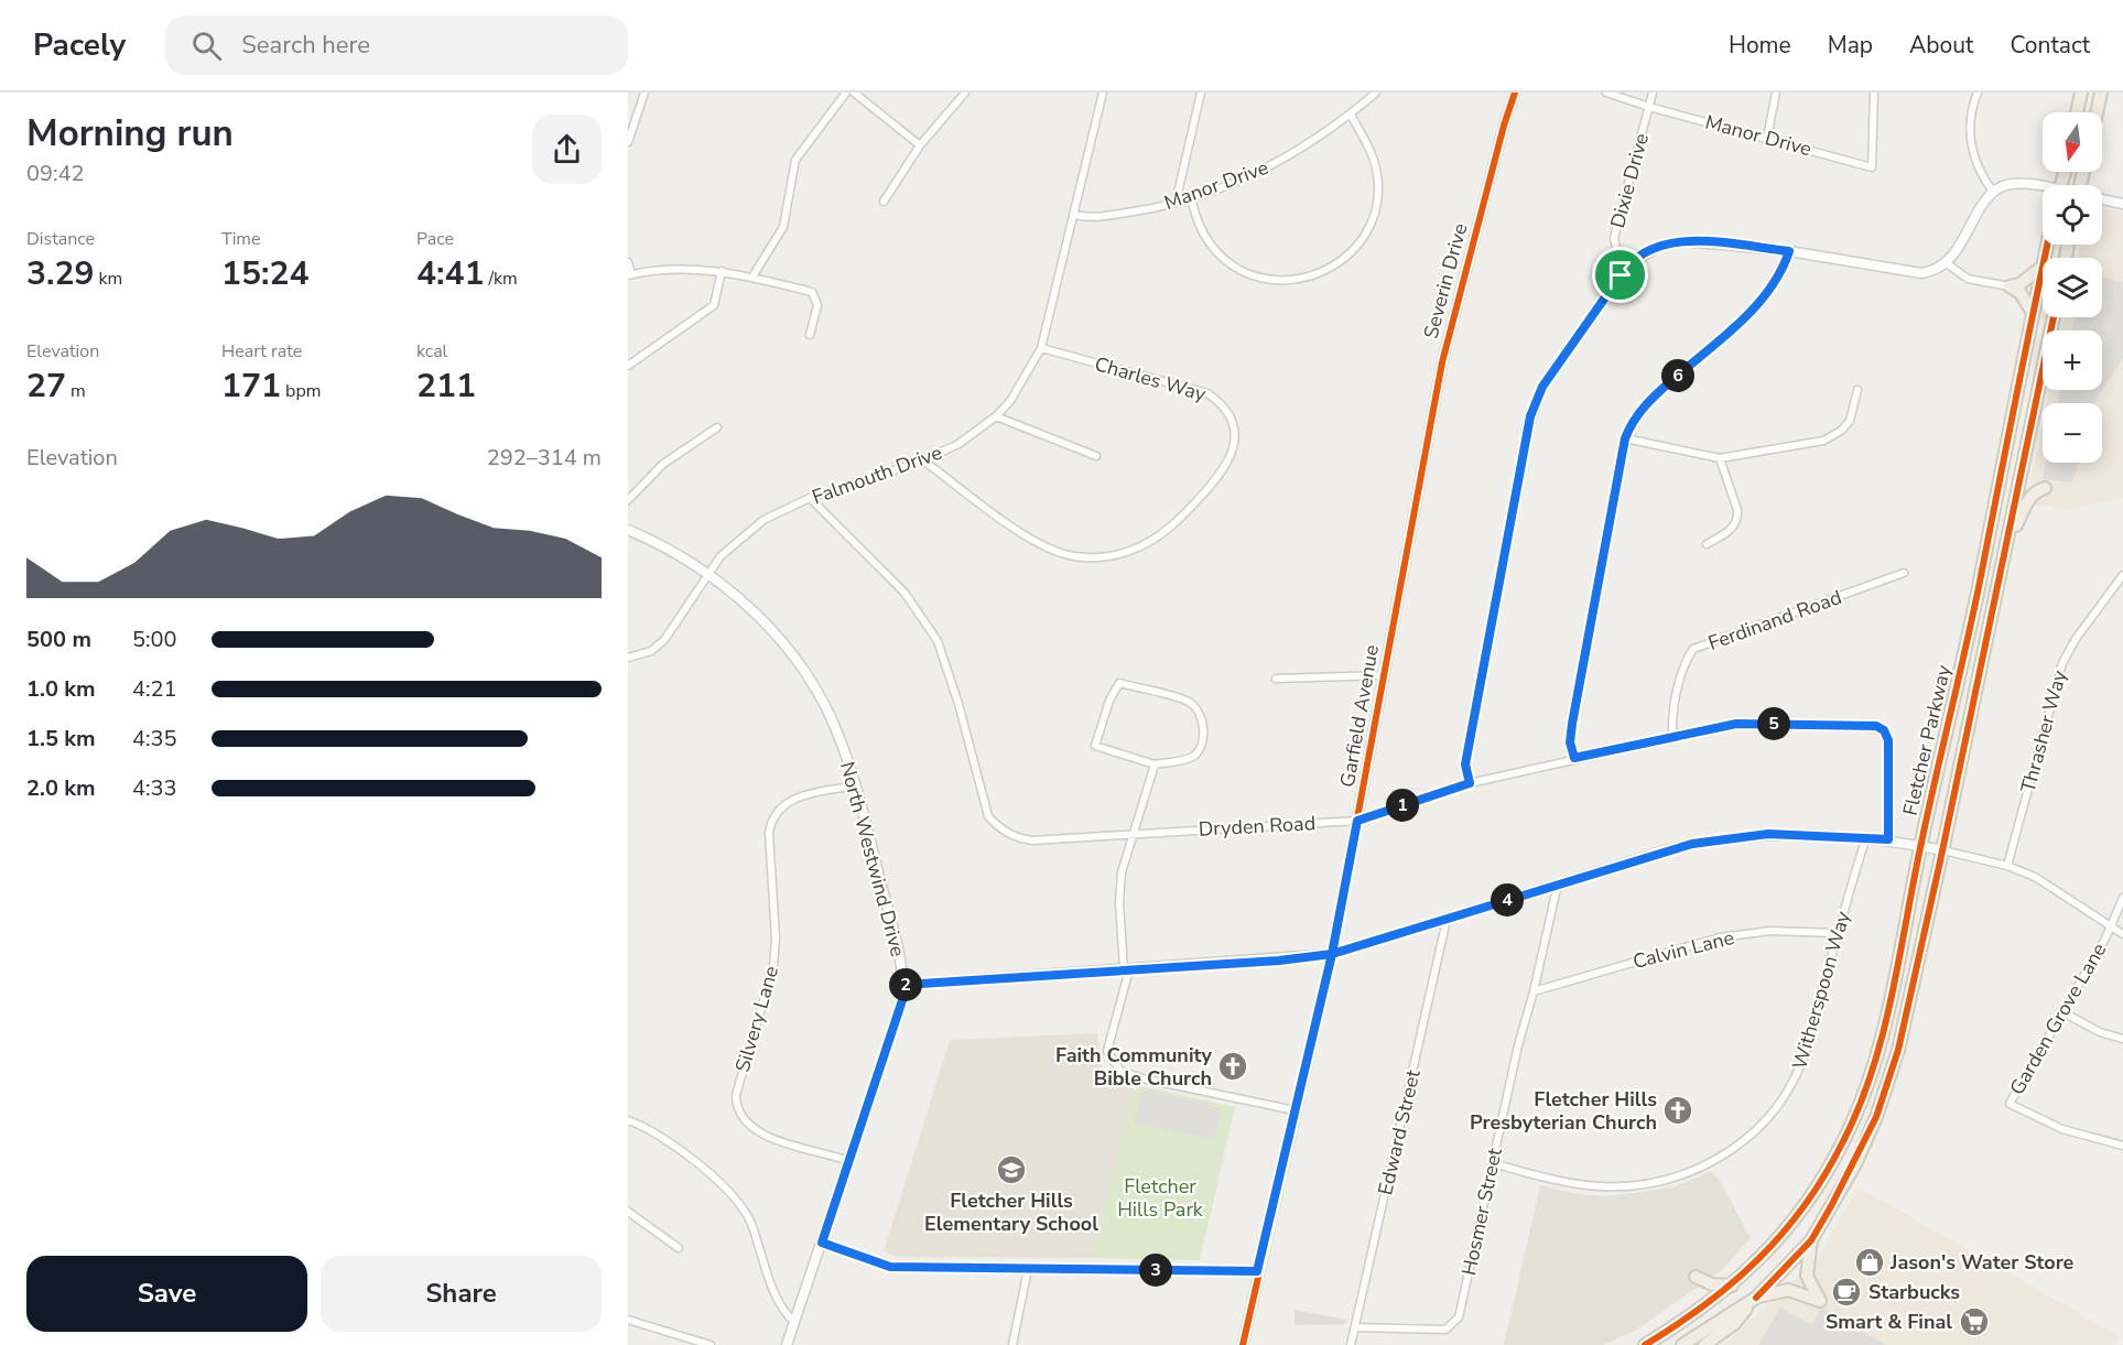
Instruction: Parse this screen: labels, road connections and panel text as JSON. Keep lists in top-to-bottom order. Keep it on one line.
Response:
{"streets":{"main road":["Fletcher Parkway"],"street":["Manor Drive","Dixie Drive","Severin Drive","Charles Way","Falmouth Drive","Ferdinand Road","Garfield Avenue","Thrasher Way","Dryden Road","North Westwind Drive","Calvin Lane","Witherspoon Way","Silvery Lane","Garden Grove Lane","Edward Street","Hosmer Street"]},"crossings":[["Manor Drive","Dixie Drive"],["Manor Drive","Falmouth Drive"],["Severin Drive","Garfield Avenue"],["Charles Way","Falmouth Drive"],["Falmouth Drive","Dryden Road"],["Falmouth Drive","North Westwind Drive"],["Ferdinand Road","Dryden Road"],["Garfield Avenue","Dryden Road"],["North Westwind Drive","Silvery Lane"],["Calvin Lane","Witherspoon Way"],["Calvin Lane","Hosmer Street"],["Witherspoon Way","Hosmer Street"],["Edward Street","Hosmer Street"]],"parks":["Fletcher Hills Park"],"places":{"church":["Faith Community Bible Church","Fletcher Hills Presbyterian Church"],"school or university":["Fletcher Hills Elementary School"],"shop":["Jason's Water Store"],"cafe":["Starbucks"],"supermarket":["Smart & Final"]},"north":"bottom","page":{"header":"Pacely","search":"Search here","nav":["Home","Map","About","Contact"],"heading":["Morning run","09:42"],"map_buttons":["+","−"],"stats":[["Distance","3.29 km"],["Time","15:24"],["Pace","4:41 /km"],["Elevation","27 m"],["Heart rate","171 bpm"],["kcal","211"]],"pins":["6","5","1","4","2","3"],"chart":["Elevation","292–314 m"],"list":[{"name":"500 m","note":"5:00"},{"name":"1.0 km","note":"4:21"},{"name":"1.5 km","note":"4:35"},{"name":"2.0 km","note":"4:33"}],"buttons":["Save","Share"]}}
